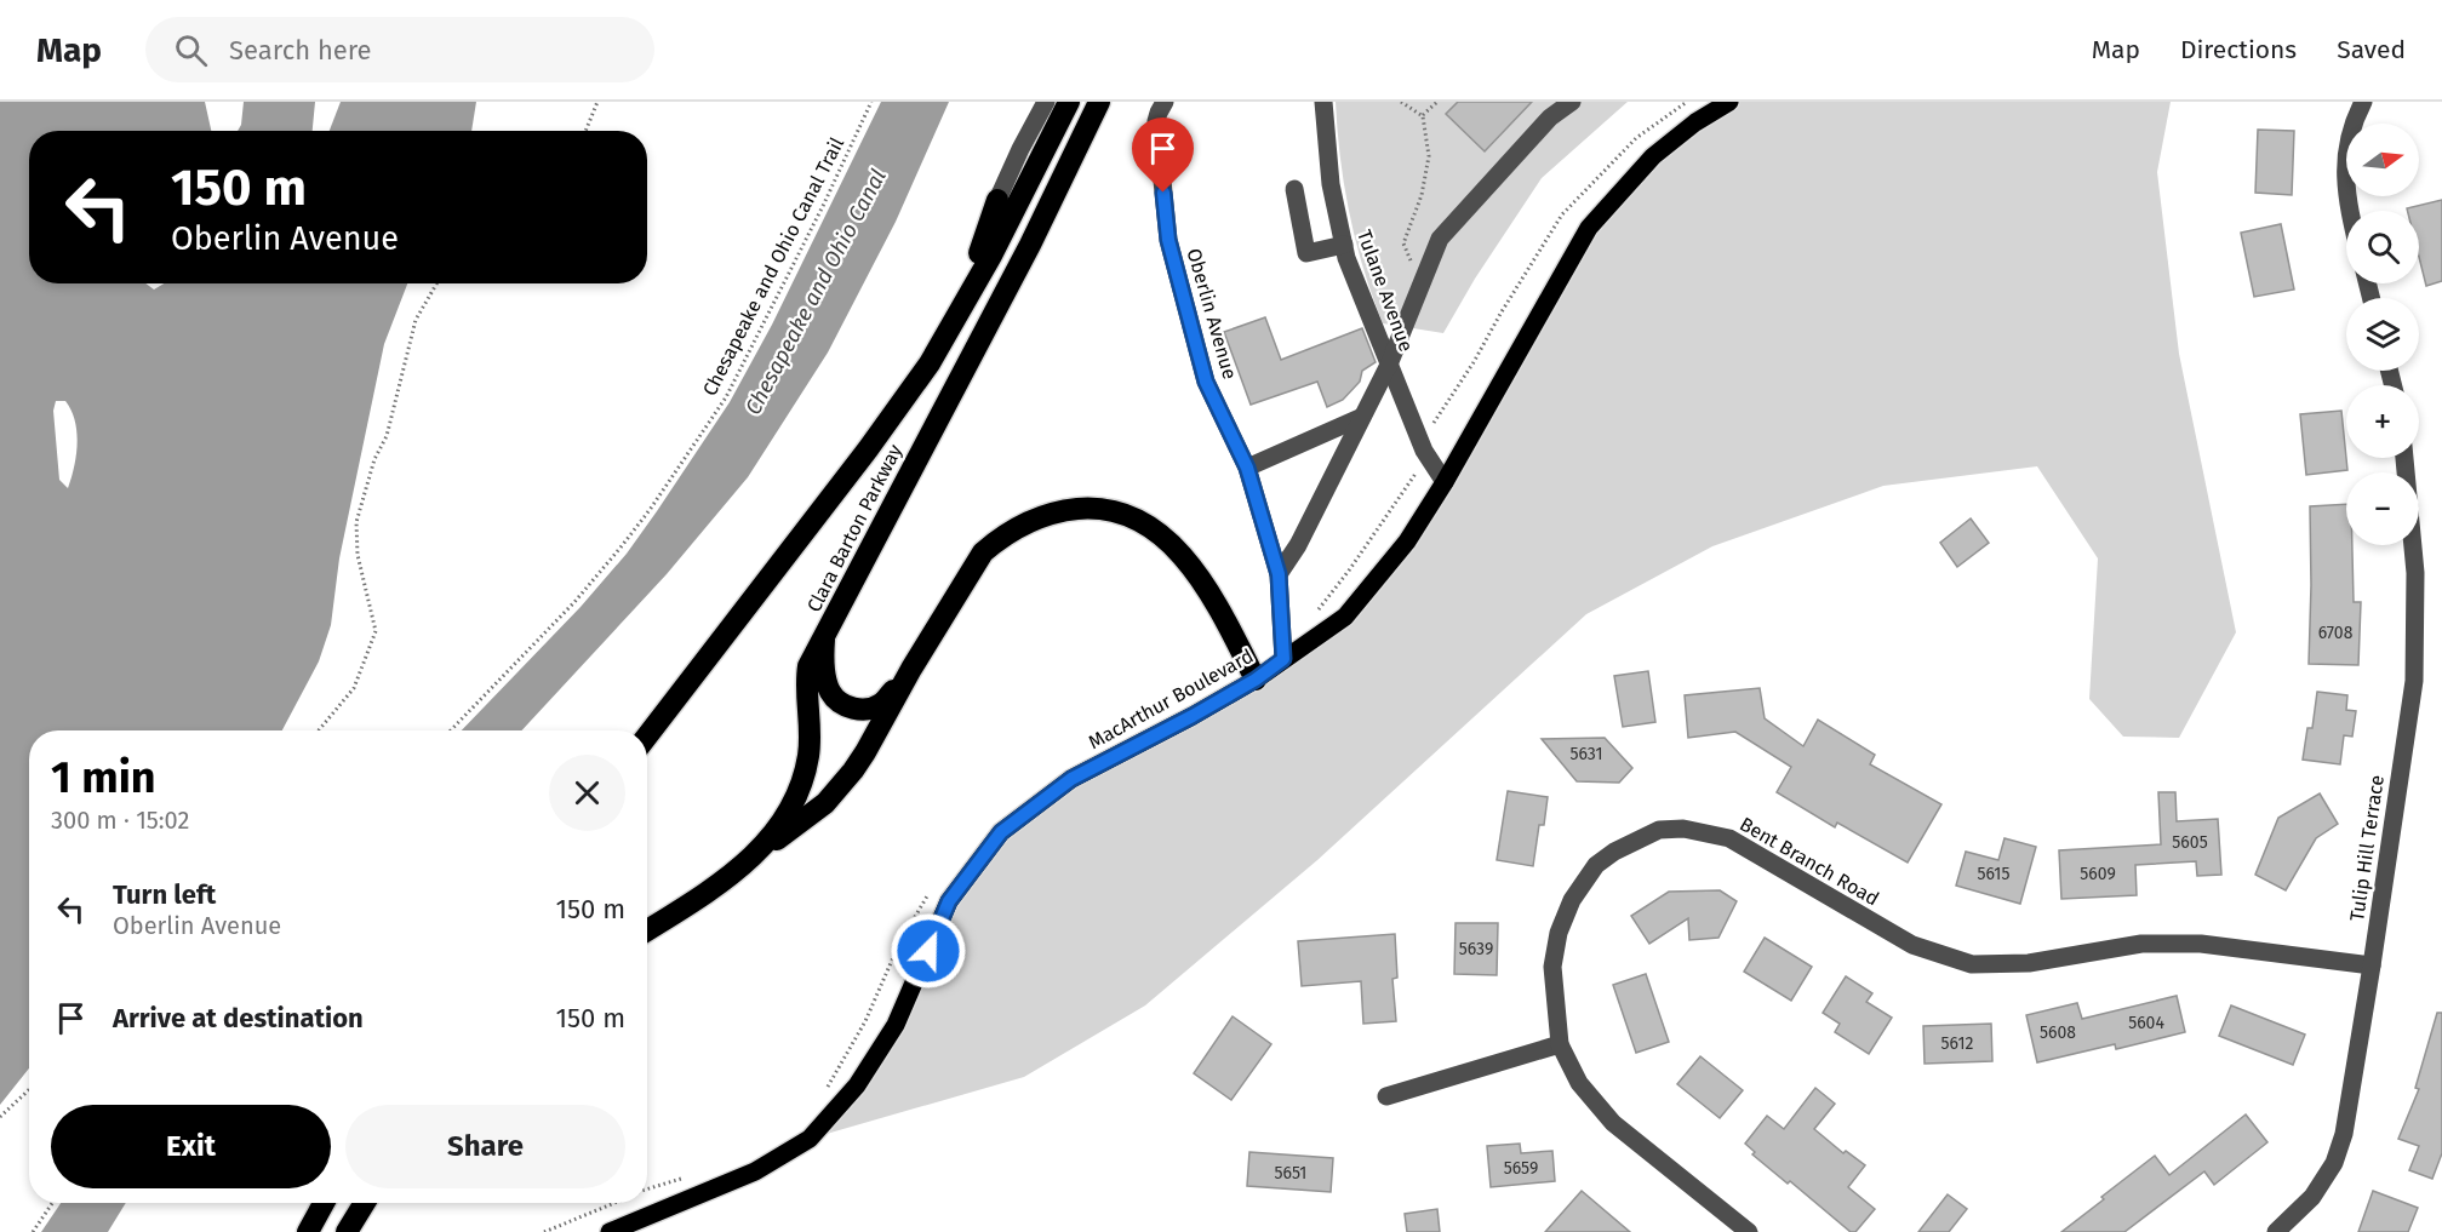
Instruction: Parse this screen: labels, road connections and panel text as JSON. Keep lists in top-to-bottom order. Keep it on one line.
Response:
{"streets":{"highway":["Clara Barton Parkway"],"main road":["MacArthur Boulevard"],"street":["Tulane Avenue","Oberlin Avenue","Tulip Hill Terrace","Bent Branch Road"],"path":["Chesapeake and Ohio Canal Trail"]},"crossings":[["Tulane Avenue","MacArthur Boulevard"],["Oberlin Avenue","MacArthur Boulevard"],["Tulip Hill Terrace","Bent Branch Road"]],"water":["Chesapeake and Ohio Canal"],"house_numbers":["6708","5631","5605","5615","5609","5639","5604","5608","5612","5659","5651"],"north":"right","page":{"header":"Map","search":"Search here","nav":["Map","Directions","Saved"],"map_buttons":["+","−"],"turn":["150 m","Oberlin Avenue"],"heading":["1 min","300 m · 15:02"],"list":[{"name":"Turn left","note":"Oberlin Avenue","value":"150 m"},{"name":"Arrive at destination","value":"150 m"}],"buttons":["Exit","Share"]}}
